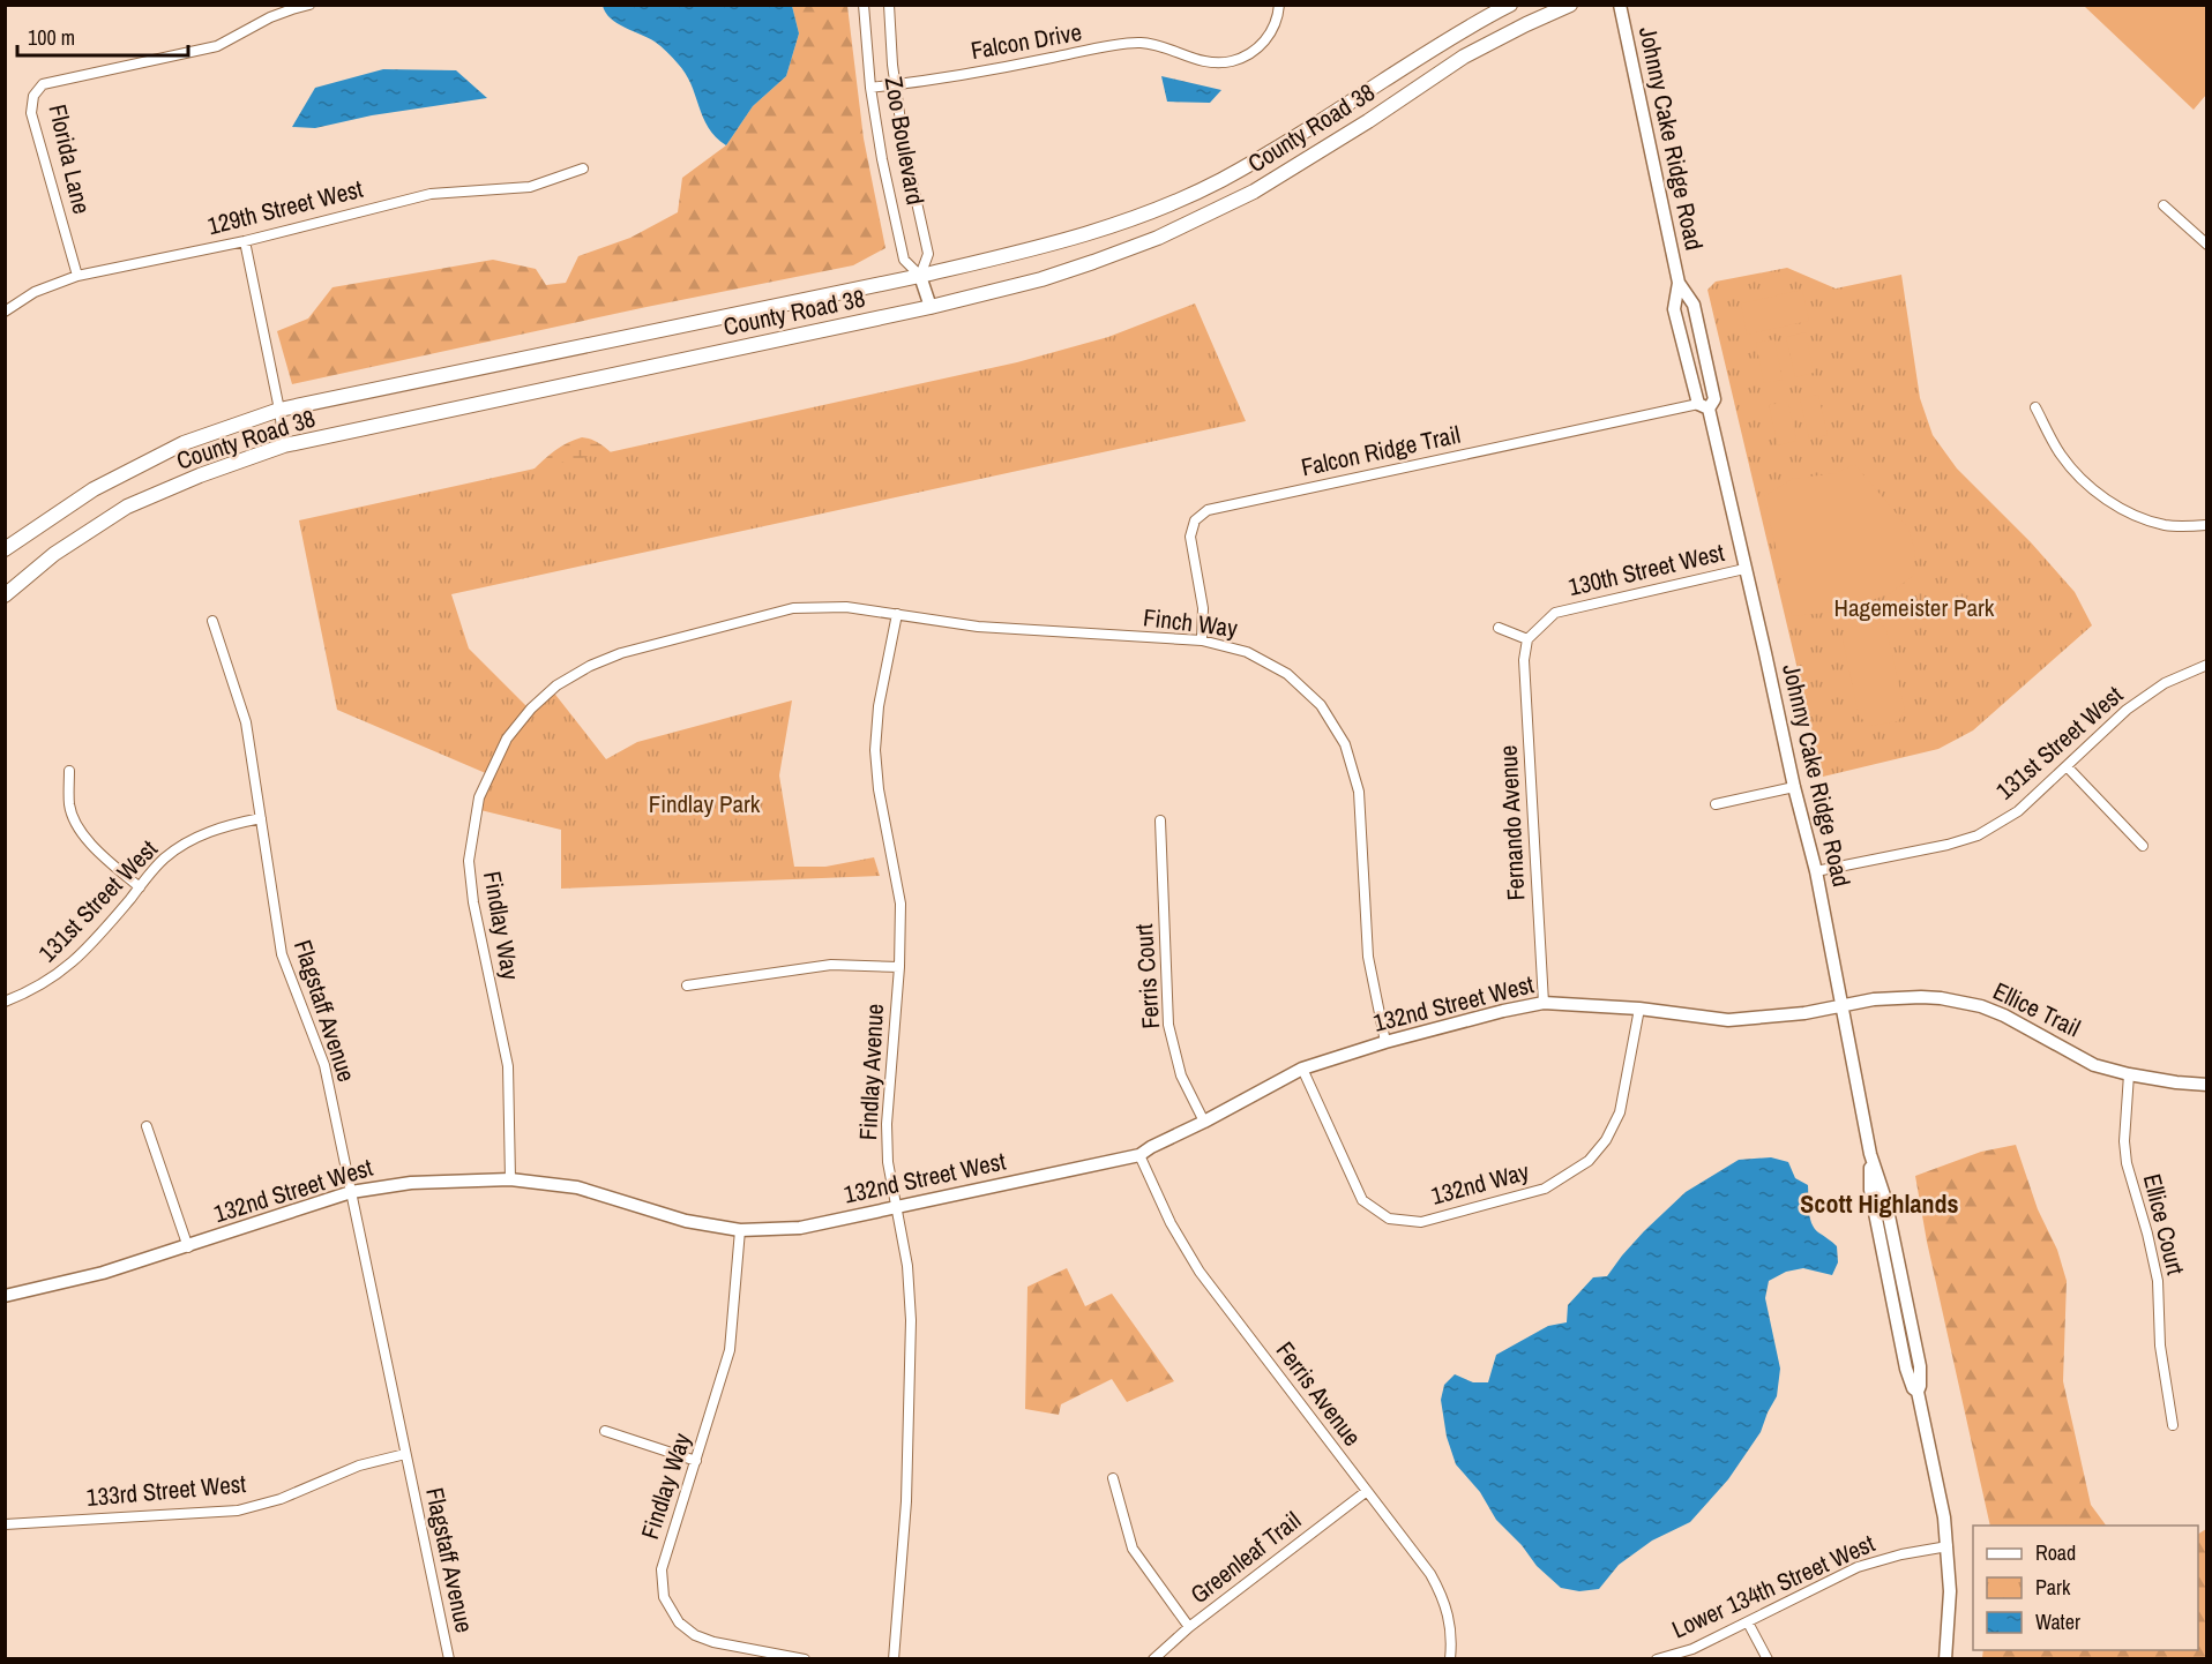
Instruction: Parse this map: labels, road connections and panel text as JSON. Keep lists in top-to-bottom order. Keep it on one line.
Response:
{"streets":{"main road":["County Road 38"],"street":["Falcon Drive","Johnny Cake Ridge Road","Zoo Boulevard","Florida Lane","129th Street West","Falcon Ridge Trail","130th Street West","Finch Way","131st Street West","Fernando Avenue","Findlay Way","Ferris Court","132nd Street West","Ellice Trail","Flagstaff Avenue","Findlay Avenue","132nd Way","Ellice Court","Ferris Avenue","133rd Street West","Greenleaf Trail","Lower 134th Street West"]},"crossings":[["Falcon Drive","Zoo Boulevard"],["County Road 38","Zoo Boulevard"],["Johnny Cake Ridge Road","Falcon Ridge Trail"],["Johnny Cake Ridge Road","130th Street West"],["Johnny Cake Ridge Road","131st Street West"],["Johnny Cake Ridge Road","132nd Street West"],["Johnny Cake Ridge Road","Ellice Trail"],["Johnny Cake Ridge Road","Lower 134th Street West"],["Florida Lane","129th Street West"],["Falcon Ridge Trail","Finch Way"],["130th Street West","Fernando Avenue"],["Finch Way","Findlay Way"],["Finch Way","132nd Street West"],["Finch Way","Findlay Avenue"],["131st Street West","Flagstaff Avenue"],["Fernando Avenue","132nd Street West"],["Findlay Way","132nd Street West"],["Findlay Way","Findlay Avenue"],["Ferris Court","132nd Street West"],["132nd Street West","Ellice Trail"],["132nd Street West","Flagstaff Avenue"],["132nd Street West","Findlay Avenue"],["132nd Street West","132nd Way"],["132nd Street West","Ferris Avenue"],["Ellice Trail","Ellice Court"],["Flagstaff Avenue","133rd Street West"],["Ferris Avenue","Greenleaf Trail"]],"districts":["Scott Highlands"],"parks":["Hagemeister Park","Findlay Park"],"legend":["Road","Park","Water"],"scale_bar":"100 m"}
